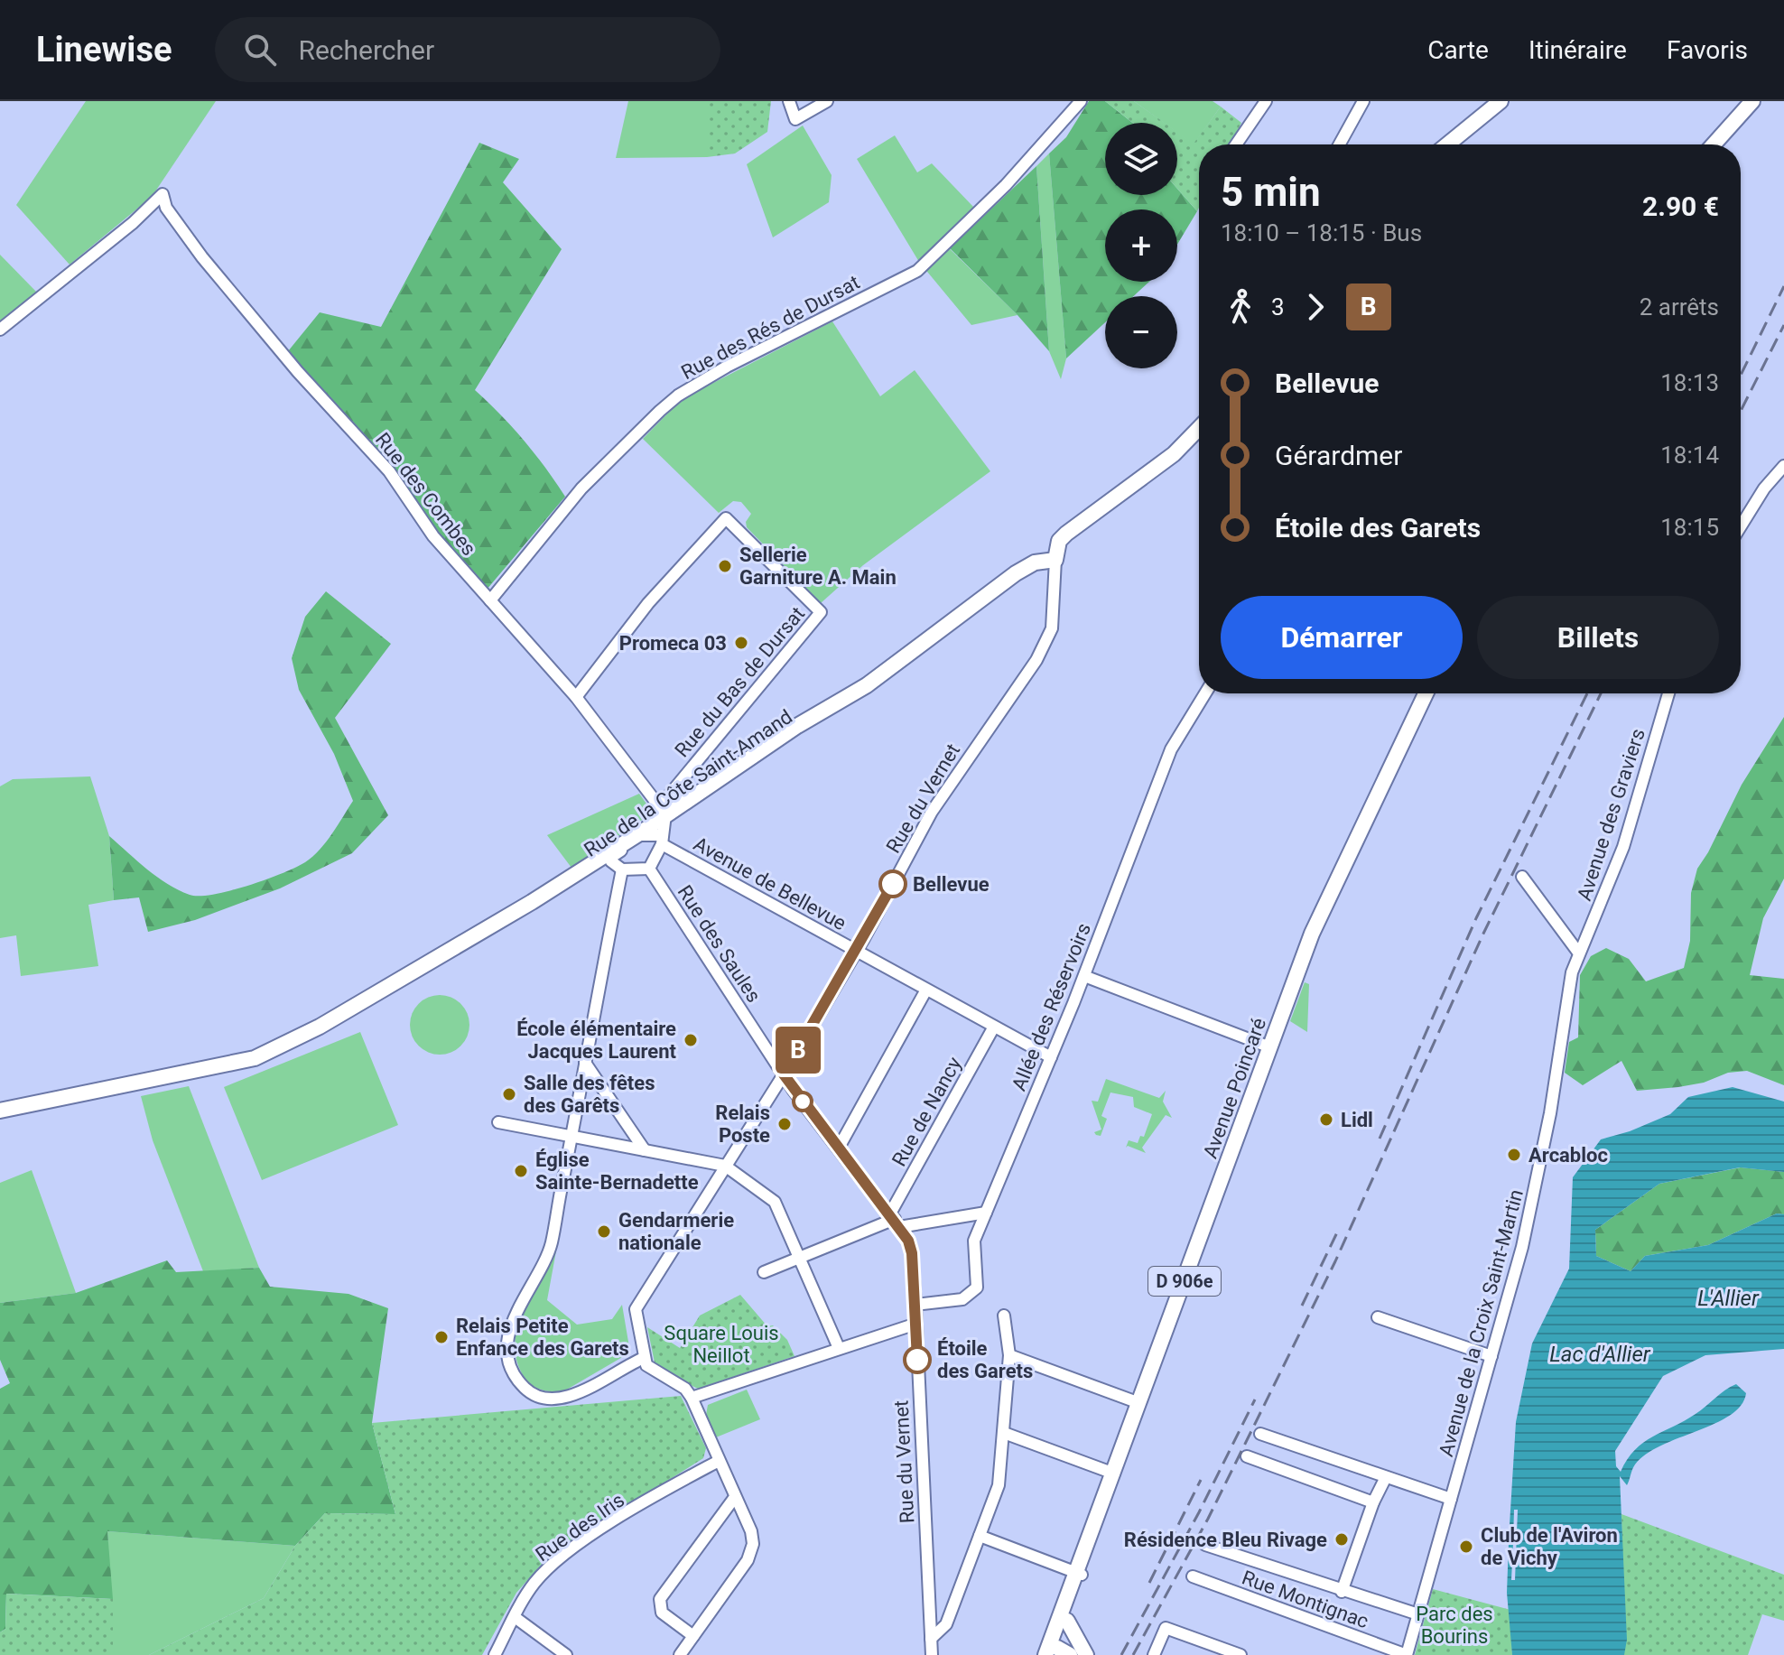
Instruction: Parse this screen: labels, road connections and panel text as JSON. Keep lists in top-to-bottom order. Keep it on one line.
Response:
{"streets":{"main road":["Rue de la Côte Saint-Amand","Avenue Poincaré","D 906e"],"street":["Rue des Rés de Dursat","Rue des Combes","Rue du Bas de Dursat","Rue du Vernet","Avenue des Graviers","Avenue de Bellevue","Rue des Saules","Allée des Réservoirs","Rue de Nancy","Avenue de la Croix Saint-Martin","Rue des Iris","Rue Montignac"]},"crossings":[["Rue des Rés de Dursat","Rue des Combes"],["Rue des Combes","Rue du Bas de Dursat"],["Rue des Combes","Rue de la Côte Saint-Amand"],["Rue des Combes","Avenue de Bellevue"],["Rue du Bas de Dursat","Rue de la Côte Saint-Amand"],["Rue du Bas de Dursat","Avenue de Bellevue"],["Rue du Bas de Dursat","Rue des Saules"],["Rue de la Côte Saint-Amand","Rue du Vernet"],["Rue de la Côte Saint-Amand","Avenue de Bellevue"],["Rue du Vernet","Avenue de Bellevue"],["Rue du Vernet","Rue des Saules"],["Rue du Vernet","Allée des Réservoirs"],["Rue du Vernet","Rue de Nancy"],["Avenue des Graviers","Avenue de la Croix Saint-Martin"],["Avenue de Bellevue","Allée des Réservoirs"],["Avenue de Bellevue","Rue de Nancy"],["Avenue Poincaré","D 906e"],["Avenue de la Croix Saint-Martin","Rue Montignac"]],"water":["L'Allier","Lac d'Allier"],"parks":["Square Louis Neillot","Parc des Bourins"],"places":["Sellerie Garniture A. Main","Promeca 03","Bellevue","École élémentaire Jacques Laurent","Salle des fêtes des Garêts","Lidl","Relais Poste","Arcabloc","Église Sainte-Bernadette","Gendarmerie nationale","Relais Petite Enfance des Garets","Étoile des Garets","Résidence Bleu Rivage","Club de l'Aviron de Vichy"],"lines":["bus line B"],"page":{"header":"Linewise","search":"Rechercher","nav":["Carte","Itinéraire","Favoris"],"on_map":"B","map_buttons":["+","−"],"heading":["5 min","18:10 – 18:15 · Bus","2.90 €"],"legs":["3","B","2 arrêts"],"list":[{"name":"Bellevue","value":"18:13"},{"name":"Gérardmer","value":"18:14"},{"name":"Étoile des Garets","value":"18:15"}],"buttons":["Démarrer","Billets"]}}
